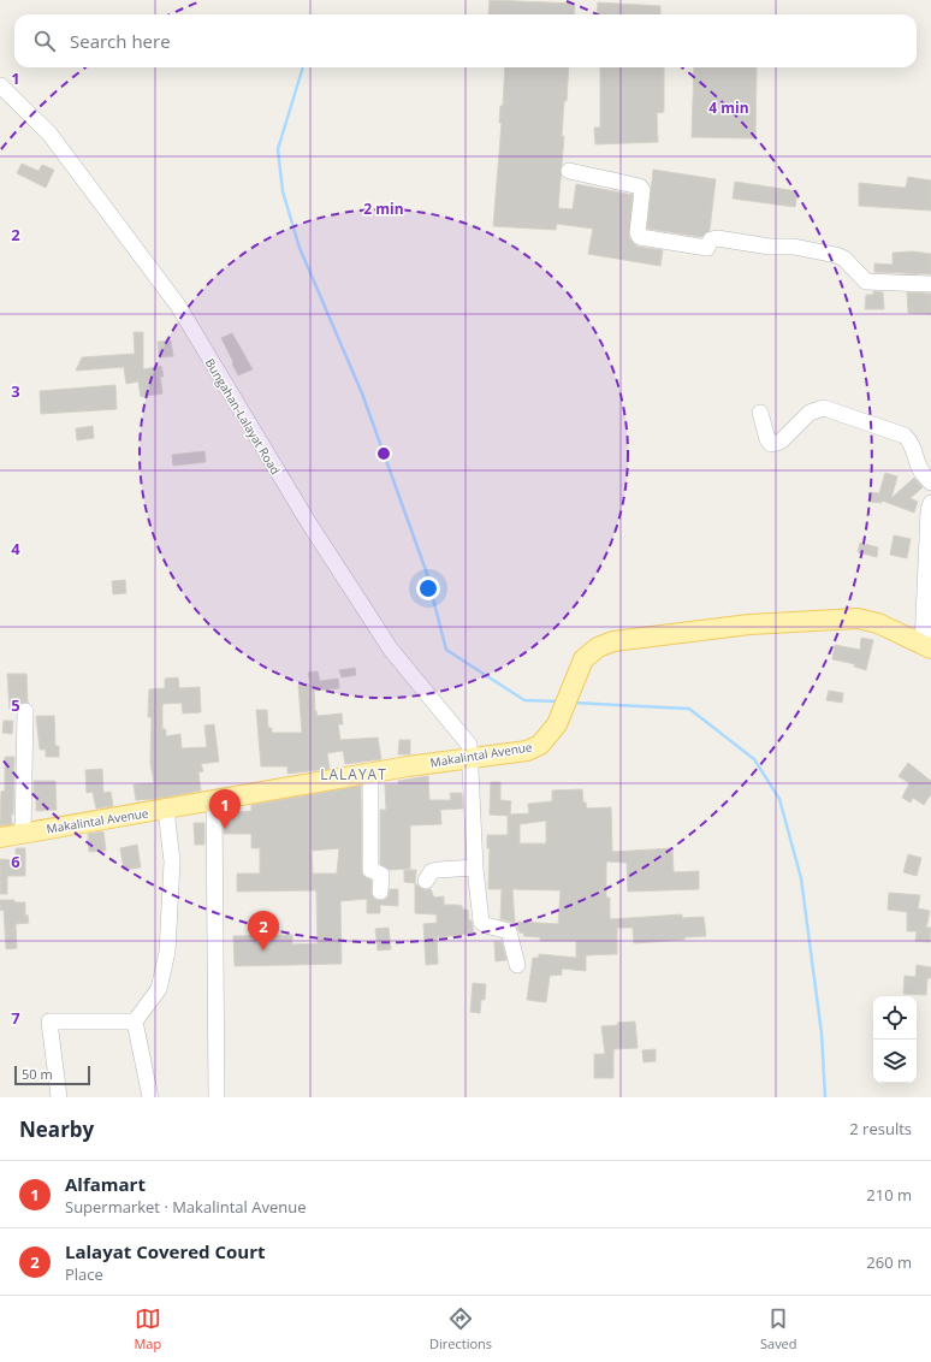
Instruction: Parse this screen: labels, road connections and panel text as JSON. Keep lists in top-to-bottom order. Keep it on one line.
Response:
{"streets":{"main road":["Makalintal Avenue"],"street":["Bungahan-Lalayat Road"]},"crossings":[["Bungahan-Lalayat Road","Makalintal Avenue"]],"districts":["LALAYAT"],"scale_bar":"50 m","page":{"search":"Search here","pins":["1","2"],"scale":"50 m","heading":["Nearby","2 results"],"list":[{"mark":"1","name":"Alfamart","note":"Supermarket · Makalintal Avenue","value":"210 m"},{"mark":"2","name":"Lalayat Covered Court","note":"Place","value":"260 m"}],"nav":["Map","Directions","Saved"]},"grid":{"rows":["1","2","3","4","5","6","7"]},"rings":["4 min","2 min"]}
